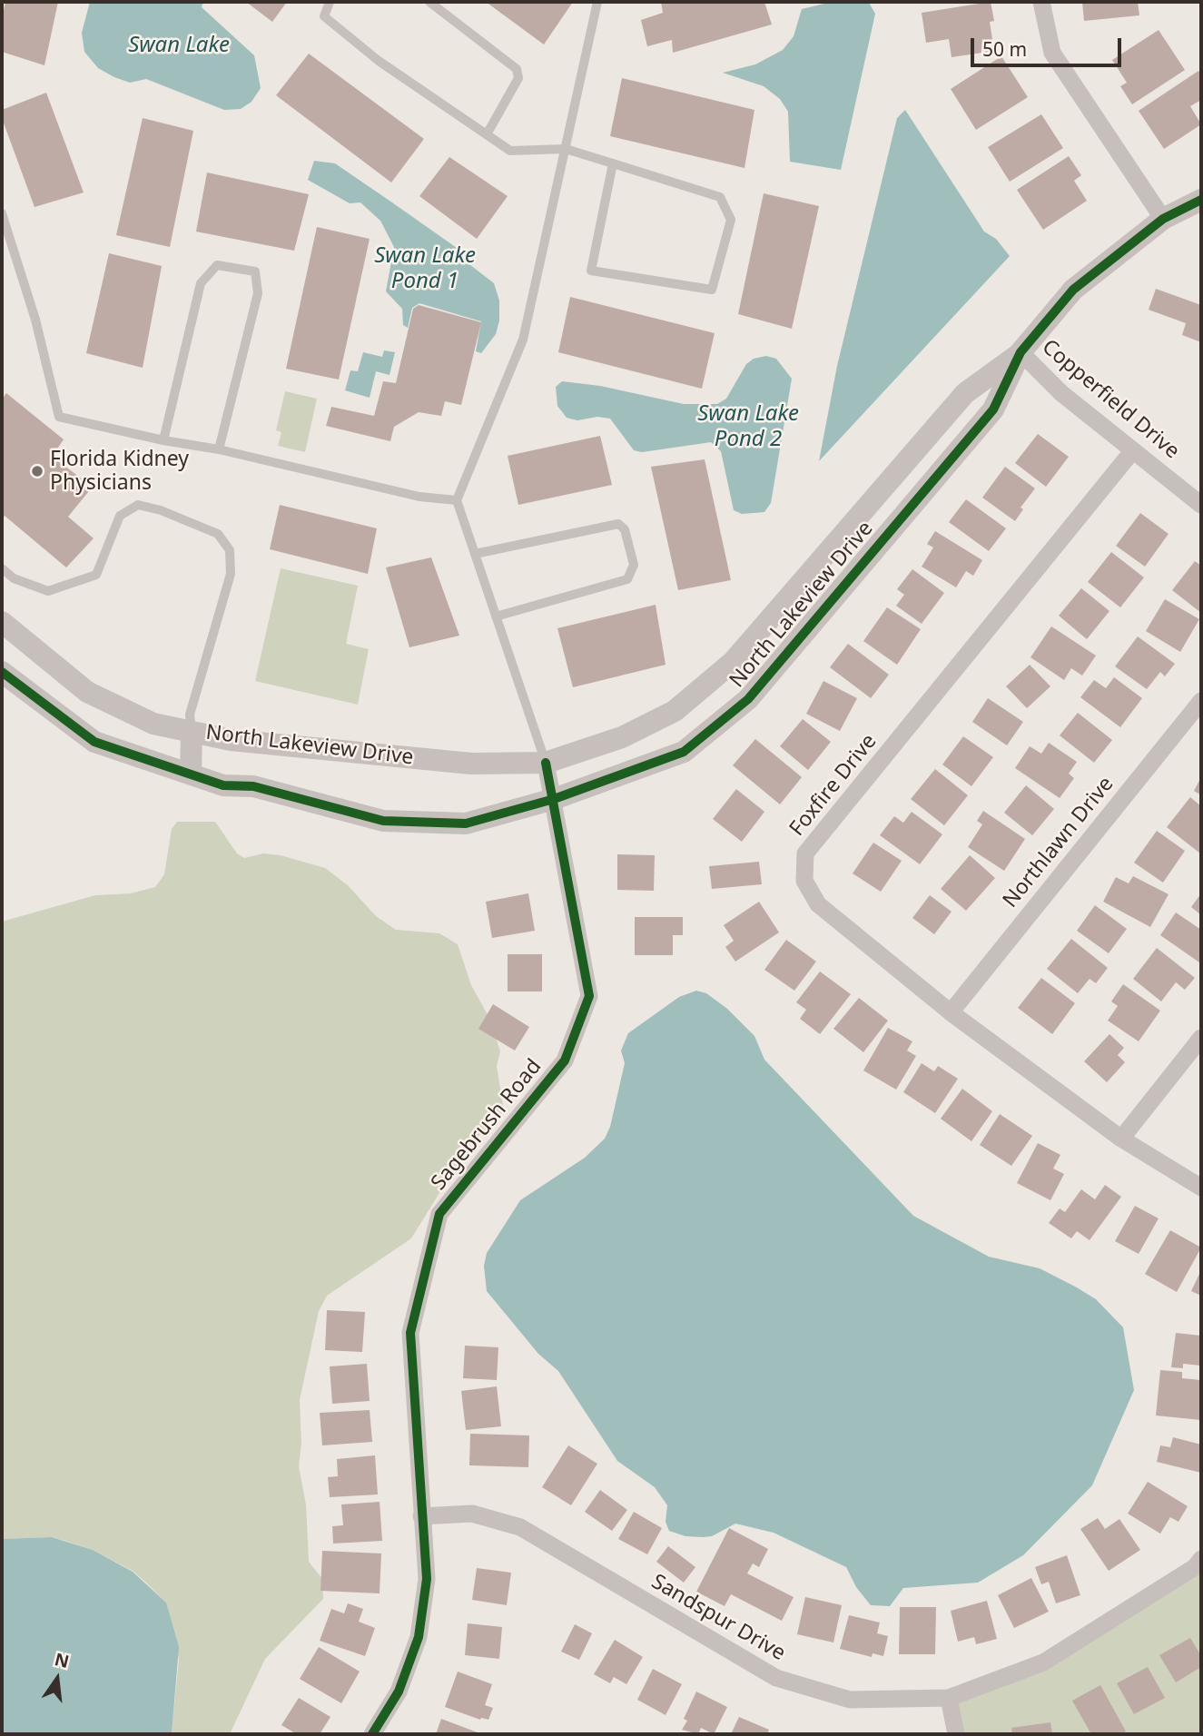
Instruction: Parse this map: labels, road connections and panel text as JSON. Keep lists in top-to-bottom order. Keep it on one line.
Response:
{"streets":{"street":["Copperfield Drive","North Lakeview Drive","Foxfire Drive","Northlawn Drive","Sagebrush Road","Sandspur Drive"]},"crossings":[["Copperfield Drive","North Lakeview Drive"],["Copperfield Drive","Foxfire Drive"],["North Lakeview Drive","Sagebrush Road"],["Foxfire Drive","Northlawn Drive"],["Sagebrush Road","Sandspur Drive"]],"water":["Swan Lake","Swan Lake Pond 1","Swan Lake Pond 2"],"places":["Florida Kidney Physicians"],"scale_bar":"50 m","north":"top"}
